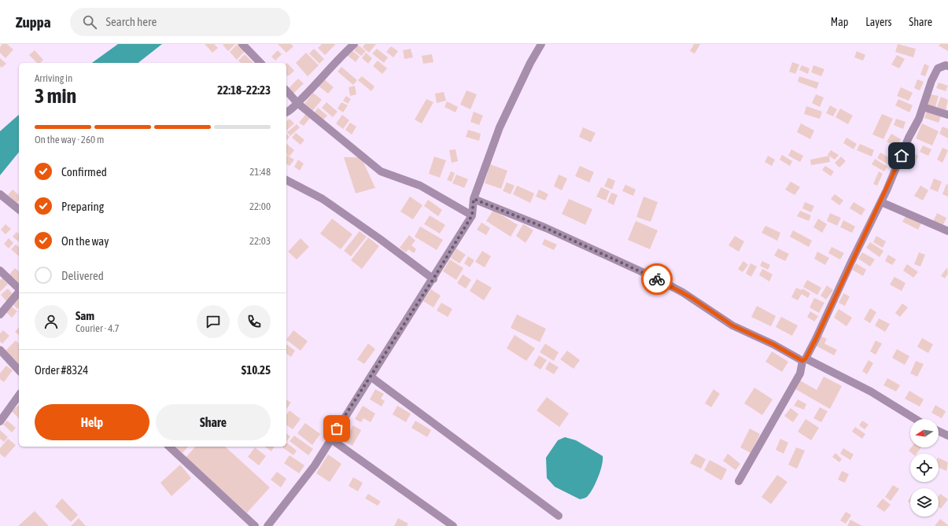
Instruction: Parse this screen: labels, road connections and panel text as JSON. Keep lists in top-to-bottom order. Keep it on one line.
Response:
{"north":"left","page":{"header":"Zuppa","search":"Search here","nav":["Map","Layers","Share"],"heading":["3 min","Arriving in","22:18–22:23"],"panel":["Sam","Courier · 4.7","Order #8324","$10.25"],"bar":"On the way · 260 m","list":[["Confirmed","21:48"],["Preparing","22:00"],["On the way","22:03"],"Delivered"],"buttons":["Help","Share"]}}
